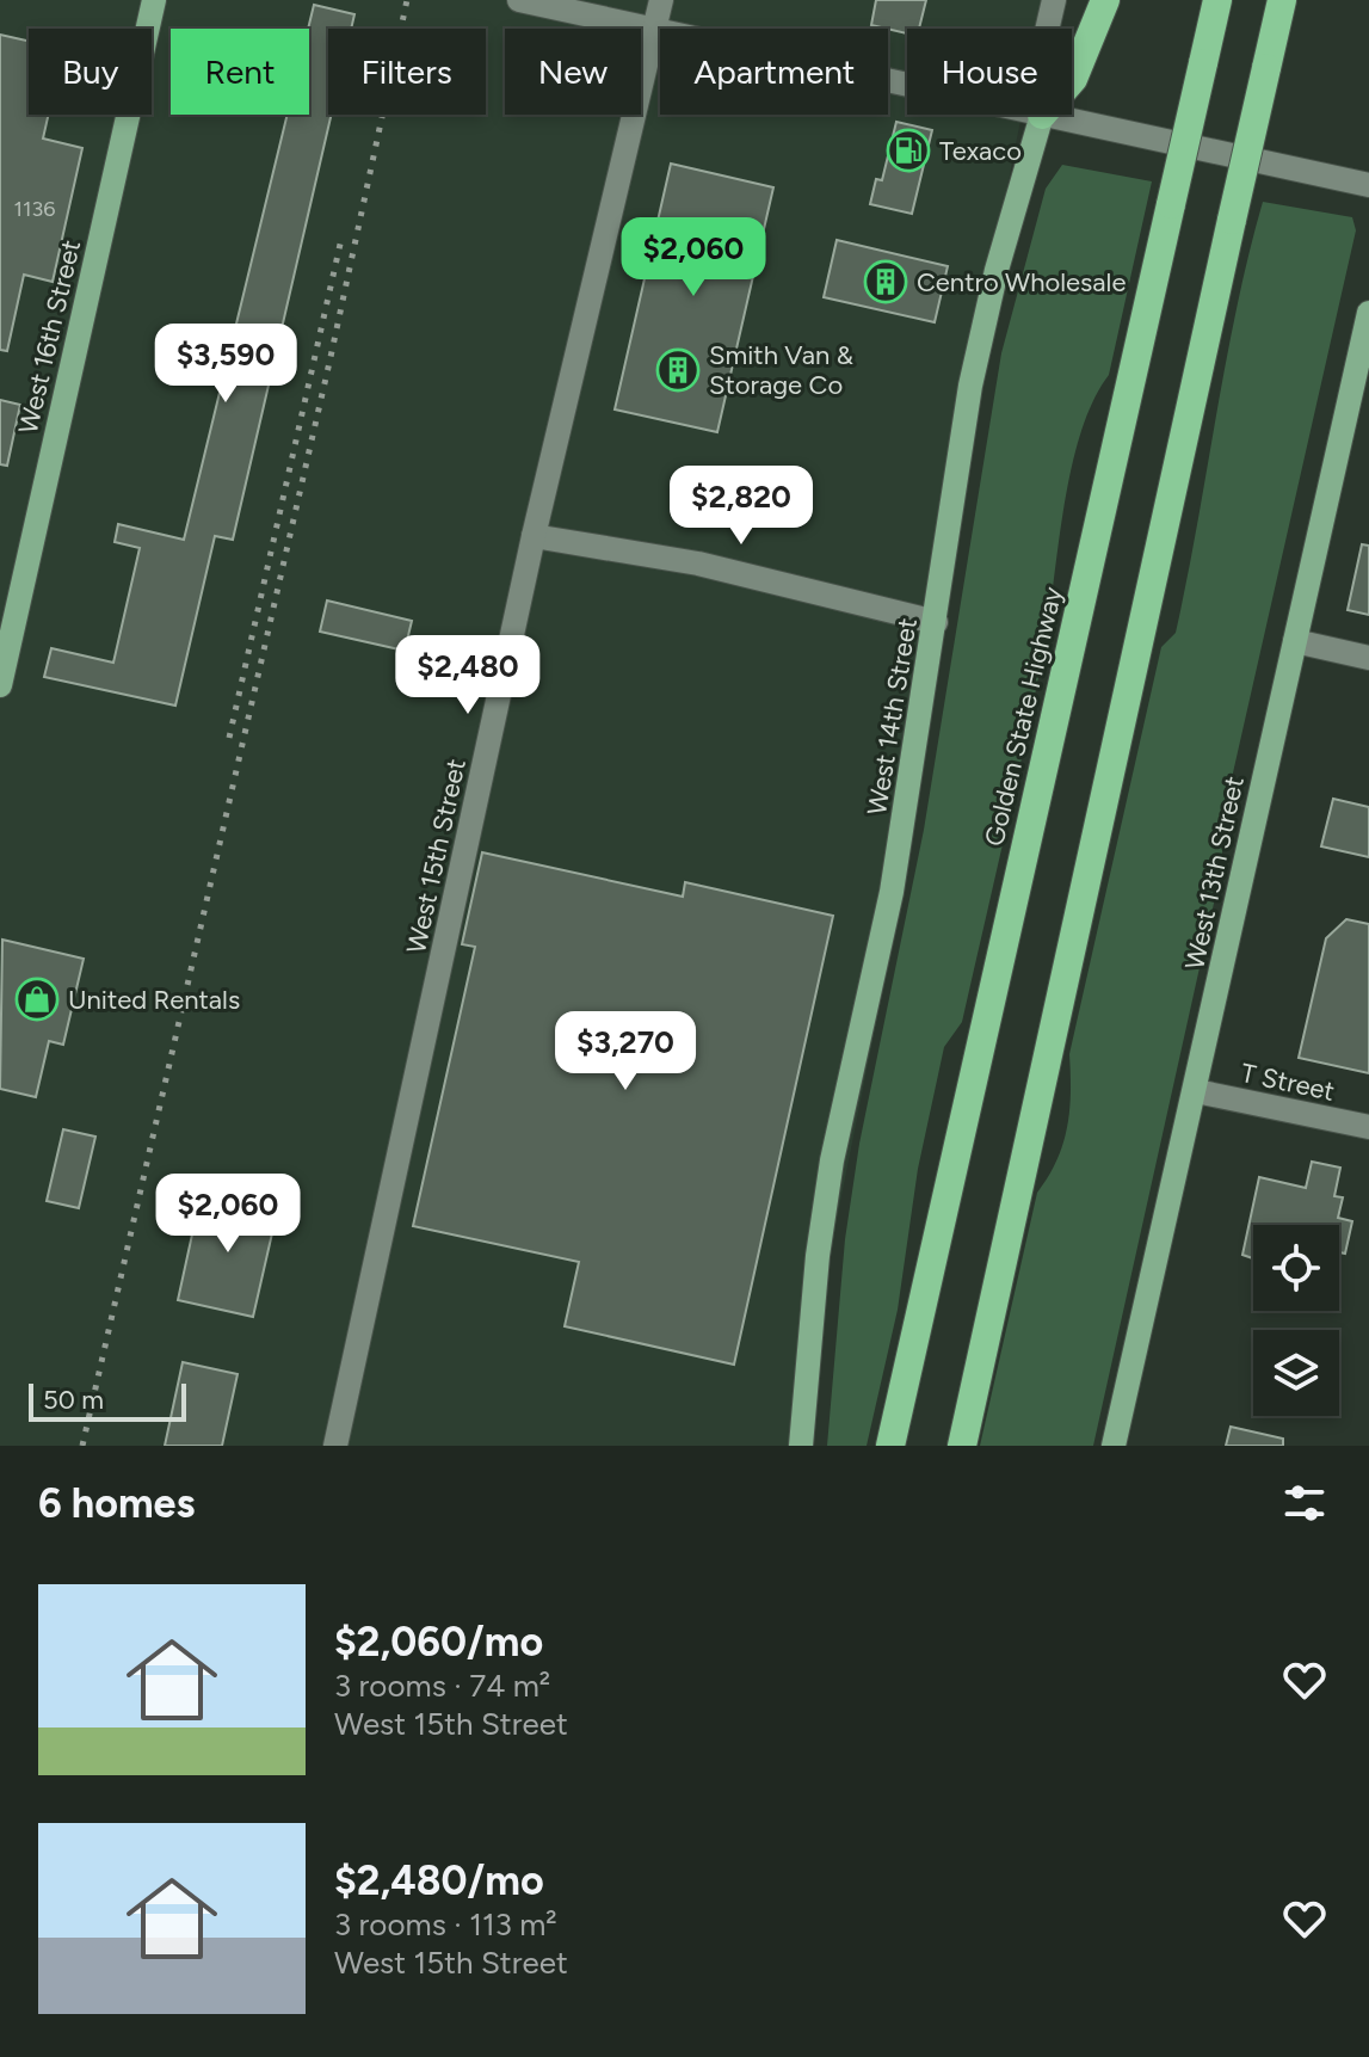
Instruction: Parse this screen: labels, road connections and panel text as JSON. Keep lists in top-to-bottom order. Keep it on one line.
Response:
{"streets":{"highway":["Golden State Highway"],"main road":["West 16th Street","West 14th Street","West 13th Street"],"street":["West 15th Street","T Street"]},"crossings":[["West 13th Street","T Street"]],"places":{"fuel station":["Texaco"],"building":["Centro Wholesale","Smith Van & Storage Co"],"shop":["United Rentals"]},"house_numbers":["1136"],"scale_bar":"50 m","page":{"chip":["Buy","Rent","Filters","New","Apartment","House"],"price":["$2,060","$3,590","$2,820","$2,480","$3,270","$2,060"],"scale":"50 m","heading":"6 homes","list":[{"name":"$2,060/mo","note":"3 rooms · 74 m² · West 15th Street"},{"name":"$2,480/mo","note":"3 rooms · 113 m² · West 15th Street"}]}}
